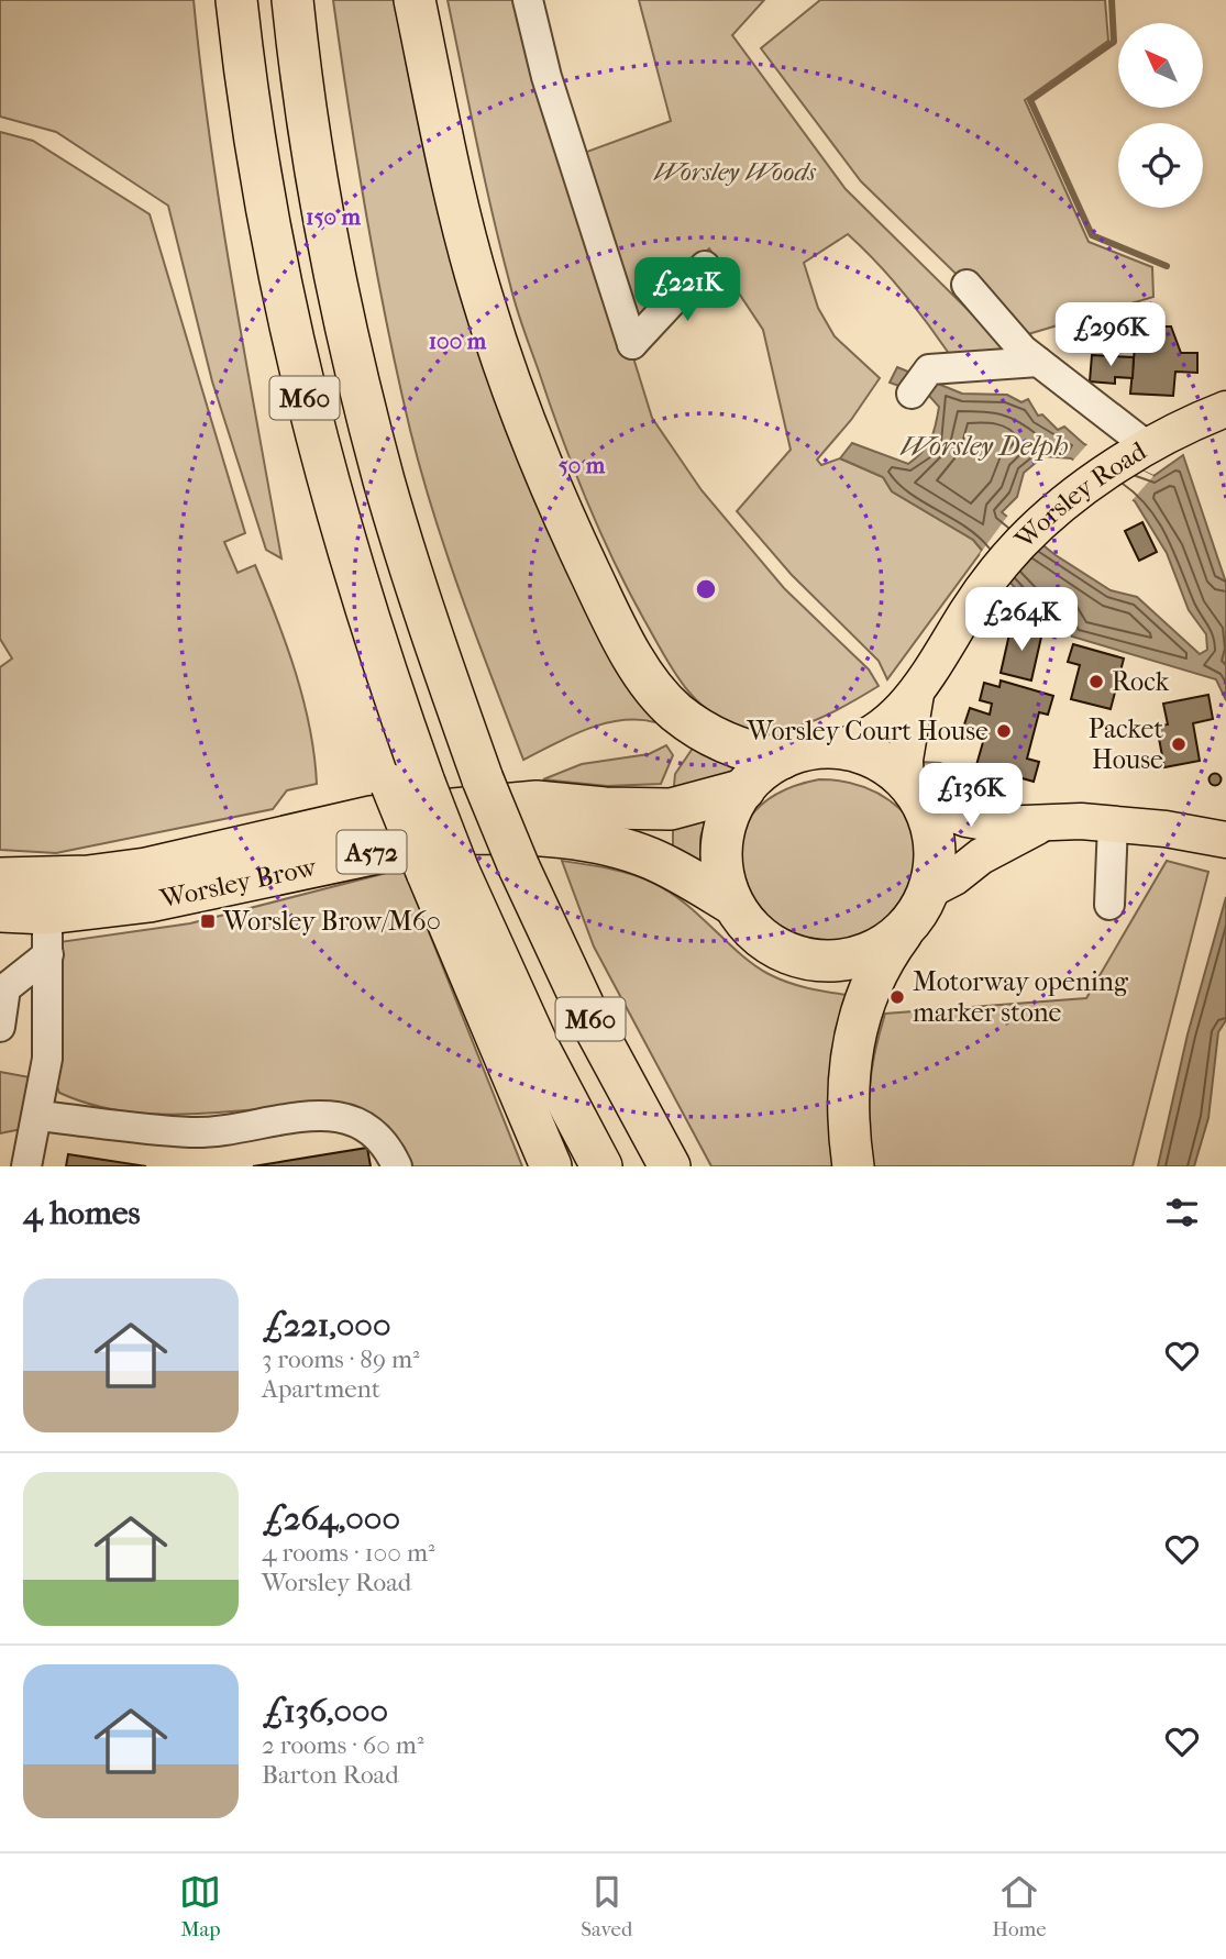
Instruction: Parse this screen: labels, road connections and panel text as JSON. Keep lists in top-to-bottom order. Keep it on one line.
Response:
{"streets":{"highway":["M60","A572","Worsley Brow"],"main road":["Worsley Road"]},"crossings":[["Worsley Road","A572"],["Worsley Road","Worsley Brow"],["A572","Worsley Brow"]],"water":["Worsley Delph"],"parks":["Worsley Woods"],"places":{"other":["Rock","Worsley Court House","Packet House","Motorway opening marker stone"],"transit":["Worsley Brow/M60"]},"north":"top left","page":{"price":["£221K","£296K","£264K","£136K"],"heading":"4 homes","list":[{"name":"£221,000","note":"3 rooms · 89 m² · Apartment"},{"name":"£264,000","note":"4 rooms · 100 m² · Worsley Road"},{"name":"£136,000","note":"2 rooms · 60 m² · Barton Road"}],"tabs":["Map","Saved","Home"]},"rings":["150 m","100 m","50 m"]}
